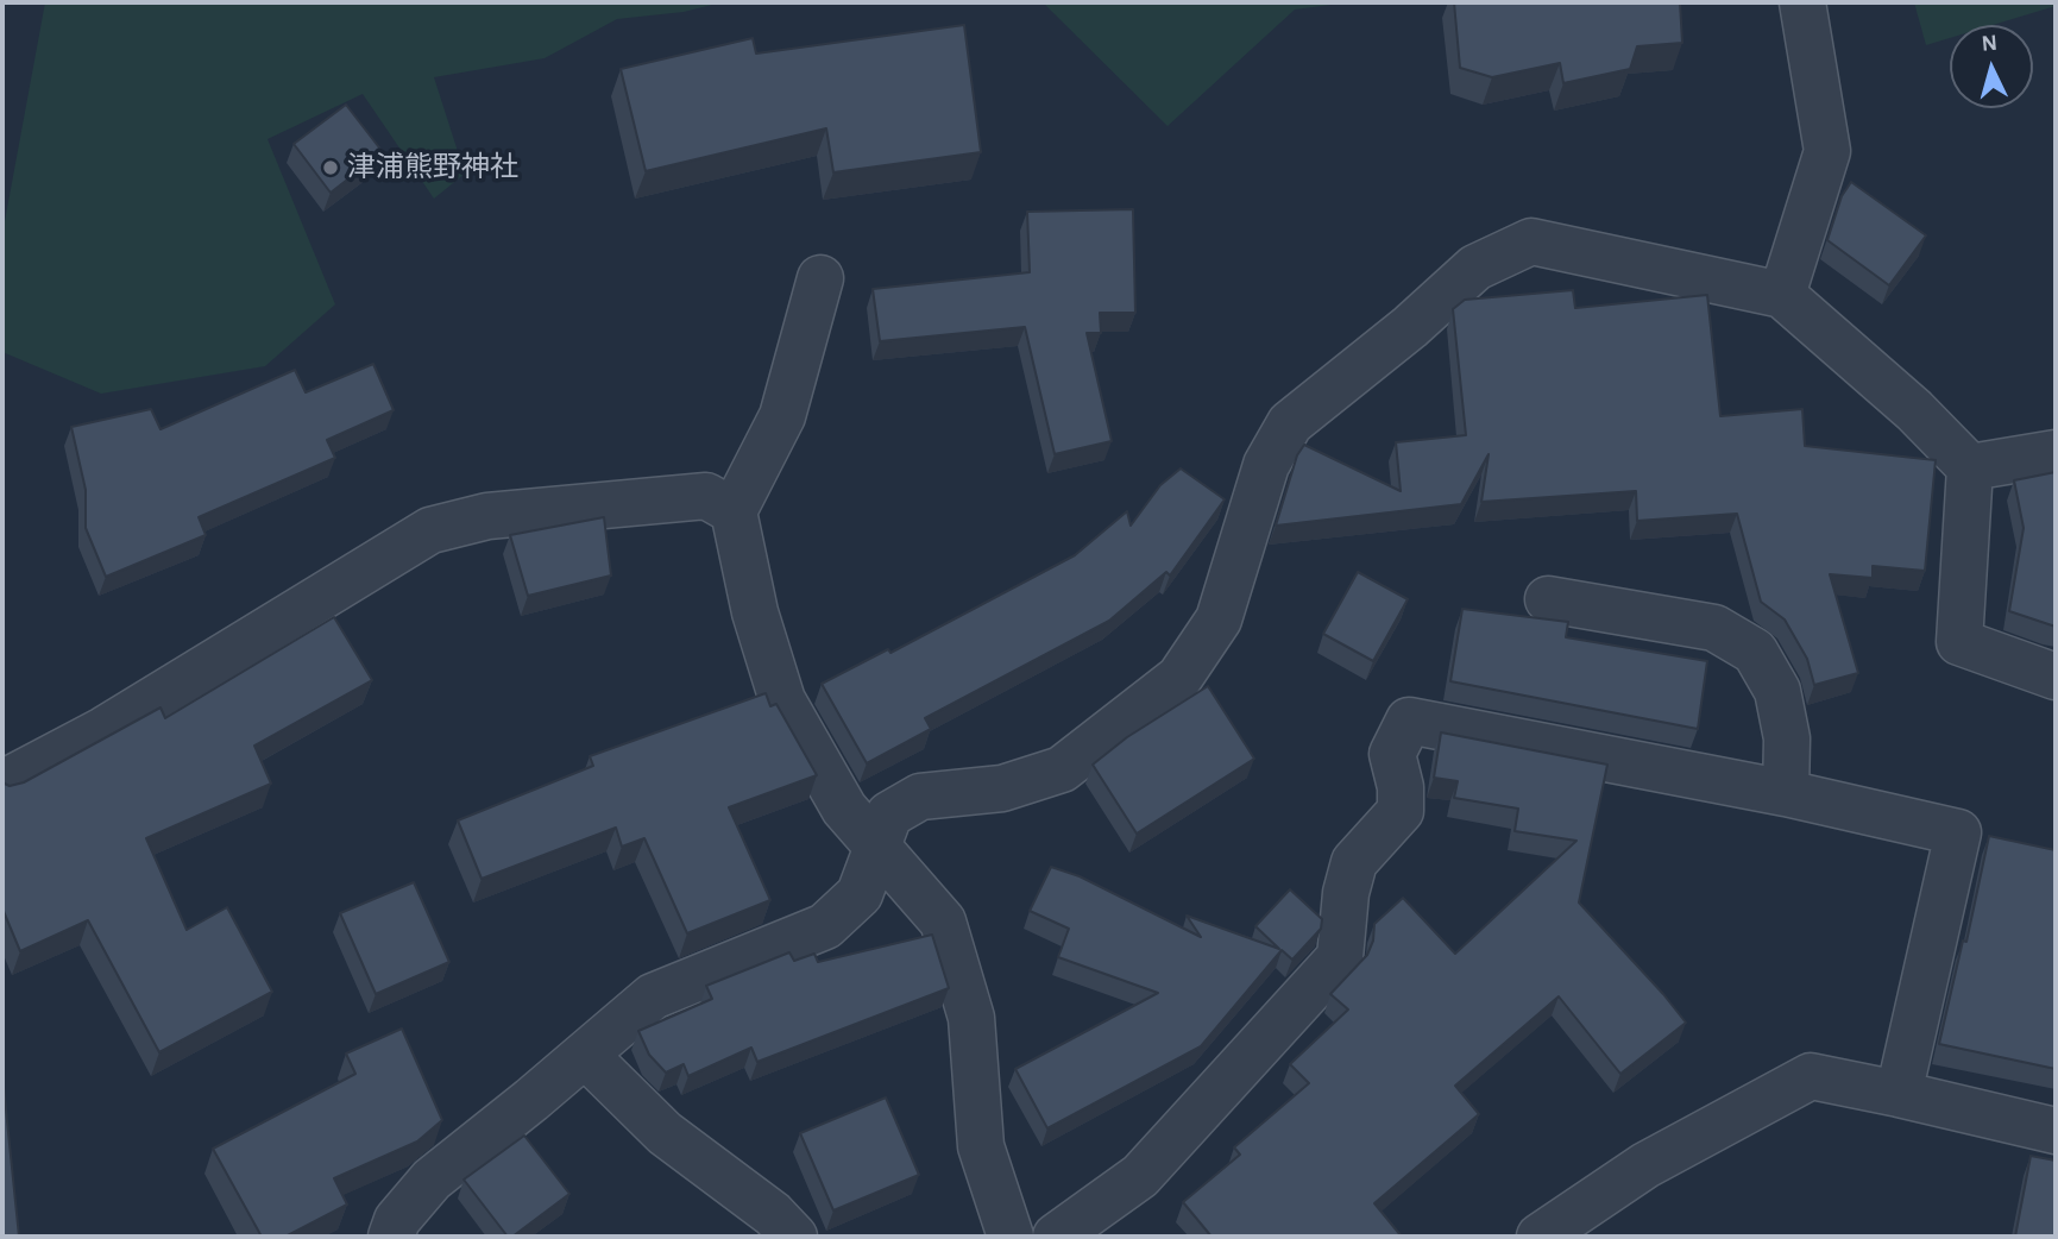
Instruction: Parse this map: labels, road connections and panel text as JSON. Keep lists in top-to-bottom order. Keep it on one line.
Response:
{"places":["津浦熊野神社"],"north":"top"}
